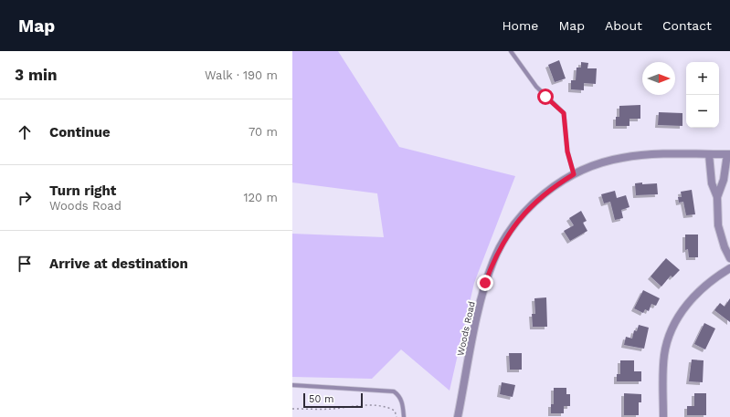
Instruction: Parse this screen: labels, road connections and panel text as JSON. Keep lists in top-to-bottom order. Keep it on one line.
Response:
{"streets":{"street":["Woods Road"]},"scale_bar":"50 m","north":"right","page":{"header":"Map","nav":["Home","Map","About","Contact"],"heading":["3 min","Walk · 190 m"],"map_buttons":["+","−"],"list":[["Continue","70 m"],["Turn right","Woods Road","120 m"],"Arrive at destination"],"scale":"50 m"}}
